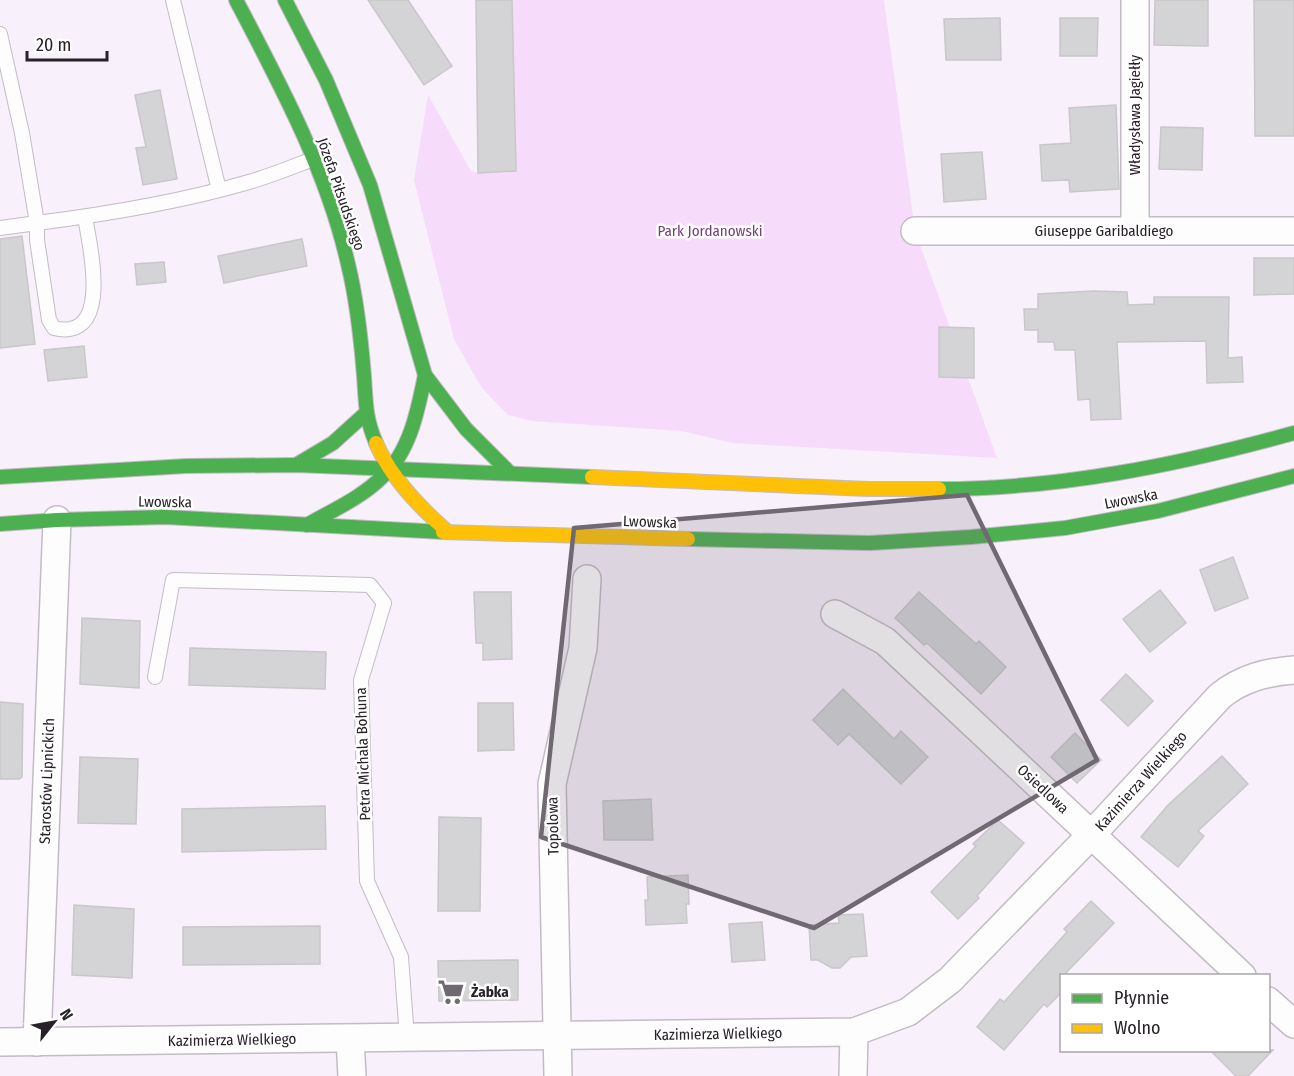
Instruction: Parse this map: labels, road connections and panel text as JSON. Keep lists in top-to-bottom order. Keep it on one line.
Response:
{"streets":{"main road":["Józefa Piłsudskiego","Lwowska"],"street":["Władysława Jagiełły","Giuseppe Garibaldiego","Starostów Lipnickich","Kazimierza Wielkiego","Osiedlowa","Topolowa"],"lane":["Petra Michala Bohuna"]},"crossings":[["Władysława Jagiełły","Giuseppe Garibaldiego"],["Józefa Piłsudskiego","Lwowska"],["Lwowska","Starostów Lipnickich"],["Petra Michala Bohuna","Kazimierza Wielkiego"],["Starostów Lipnickich","Kazimierza Wielkiego"],["Kazimierza Wielkiego","Osiedlowa"],["Kazimierza Wielkiego","Topolowa"]],"parks":["Park Jordanowski"],"places":{"supermarket":["Żabka"]},"legend":["Płynnie","Wolno"],"scale_bar":"20 m","north":"top right"}
